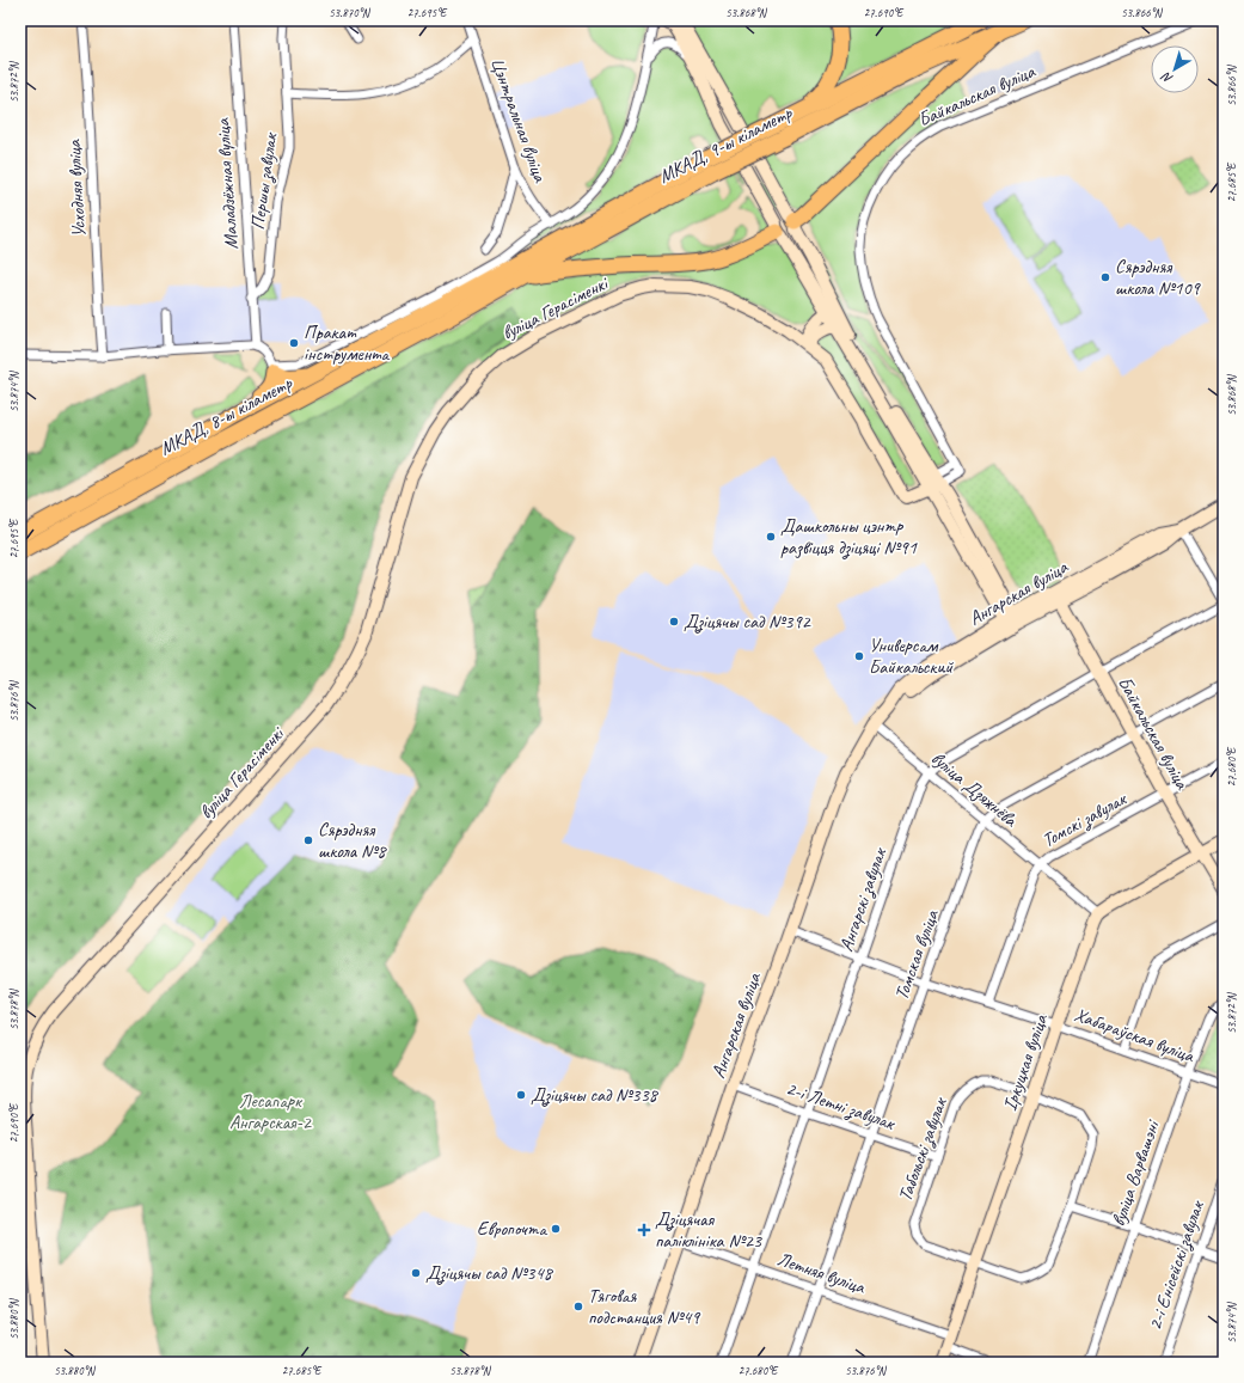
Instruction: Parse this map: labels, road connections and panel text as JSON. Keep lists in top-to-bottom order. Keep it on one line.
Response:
{"streets":{"highway":["МКАД, 9-ы кіламетр","МКАД, 8-ы кіламетр"],"main road":["Байкальская вуліца","вуліца Герасіменкі","Ангарская вуліца","Іркуцкая вуліца"],"street":["Цэнтральная вуліца","Першы завулак","Маладзёжная вуліца","Усходняя вуліца","вуліца Дзяжнёва","Томскі завулак","Ангарскі завулак","Томская вуліца","Хабараўская вуліца","2-і Летні завулак","Табольскі завулак","вуліца Варвашэні","2-і Енісейскі завулак","Летняя вуліца"]},"crossings":[["Байкальская вуліца","вуліца Герасіменкі"],["Байкальская вуліца","Ангарская вуліца"],["Байкальская вуліца","Томскі завулак"],["Байкальская вуліца","Ангарскі завулак"],["МКАД, 9-ы кіламетр","МКАД, 8-ы кіламетр"],["Першы завулак","Маладзёжная вуліца"],["Ангарская вуліца","вуліца Дзяжнёва"],["Ангарская вуліца","Хабараўская вуліца"],["Ангарская вуліца","2-і Летні завулак"],["Ангарская вуліца","Летняя вуліца"],["вуліца Дзяжнёва","Томскі завулак"],["вуліца Дзяжнёва","Ангарскі завулак"],["вуліца Дзяжнёва","Томская вуліца"],["вуліца Дзяжнёва","Іркуцкая вуліца"],["Томскі завулак","Хабараўская вуліца"],["Ангарскі завулак","Хабараўская вуліца"],["Ангарскі завулак","2-і Летні завулак"],["Ангарскі завулак","Летняя вуліца"],["Томская вуліца","Хабараўская вуліца"],["Томская вуліца","2-і Летні завулак"],["Томская вуліца","Летняя вуліца"],["Хабараўская вуліца","Іркуцкая вуліца"],["Хабараўская вуліца","вуліца Варвашэні"],["Іркуцкая вуліца","Табольскі завулак"],["Іркуцкая вуліца","Летняя вуліца"],["2-і Летні завулак","Табольскі завулак"]],"parks":["Лесапарк Ангарская-2"],"places":{"other":["Сярэдняя школа №109","Пракат інструмента","Дашкольны цэнтр развіцця дзіцяці №91","Дзіцячы сад №392","Универсам Байкальский","Сярэдняя школа №8","Дзіцячы сад №338","Европочта","Дзіцячы сад №348","Тяговая подстанция №49"],"health":["Дзіцячая паліклініка №23"]},"north":"bottom left","coordinates":["53.870°N","27.695°E","53.868°N","27.690°E","53.866°N","53.872°N","27.685°E","53.874°N","53.876°N","27.680°E","53.878°N","53.880°N"]}
